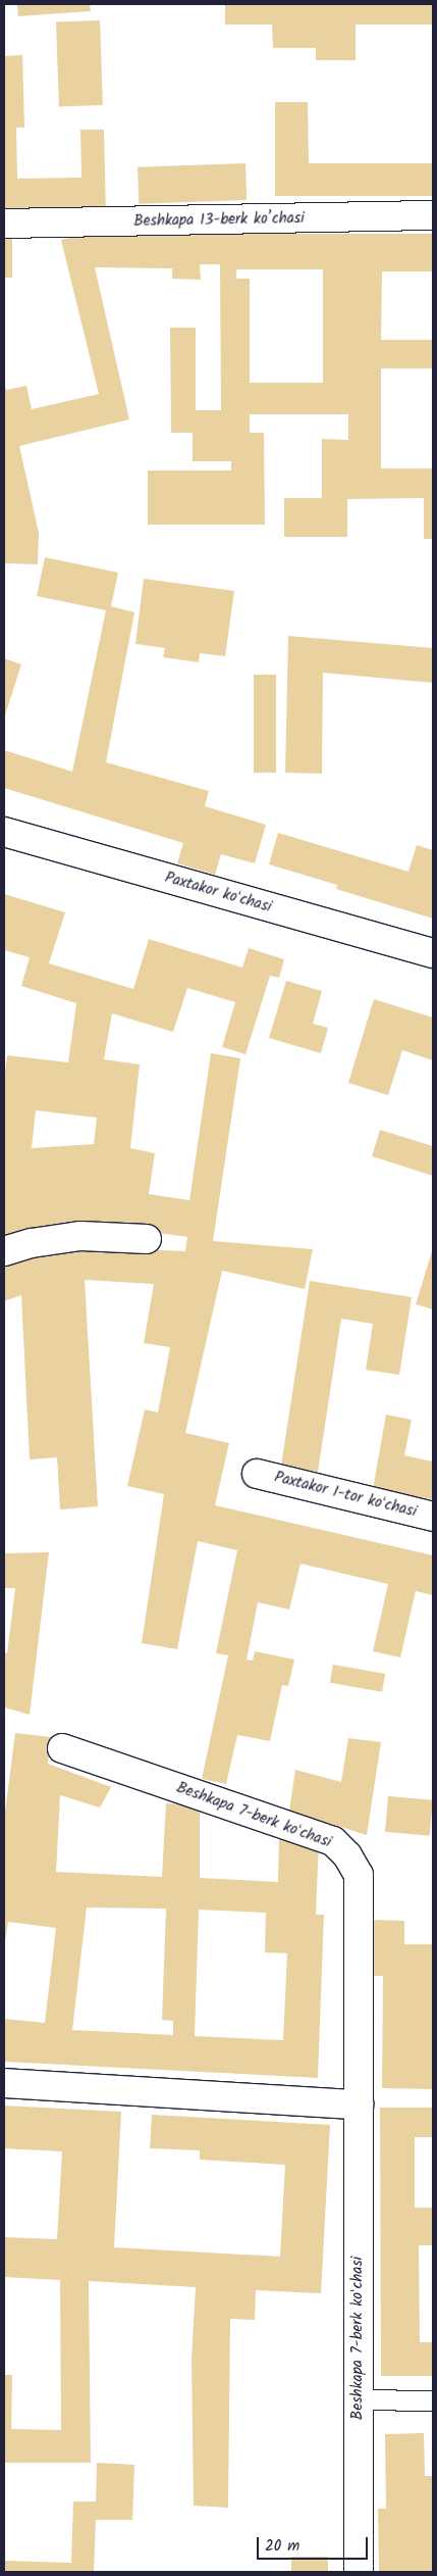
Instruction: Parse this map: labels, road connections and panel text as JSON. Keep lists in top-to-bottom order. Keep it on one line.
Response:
{"streets":{"street":["Beshkapa 13-berk koʼchasi","Paxtakor koʻchasi","Paxtakor 1-tor koʻchasi","Beshkapa 7-berk koʻchasi"]},"scale_bar":"20 m"}
